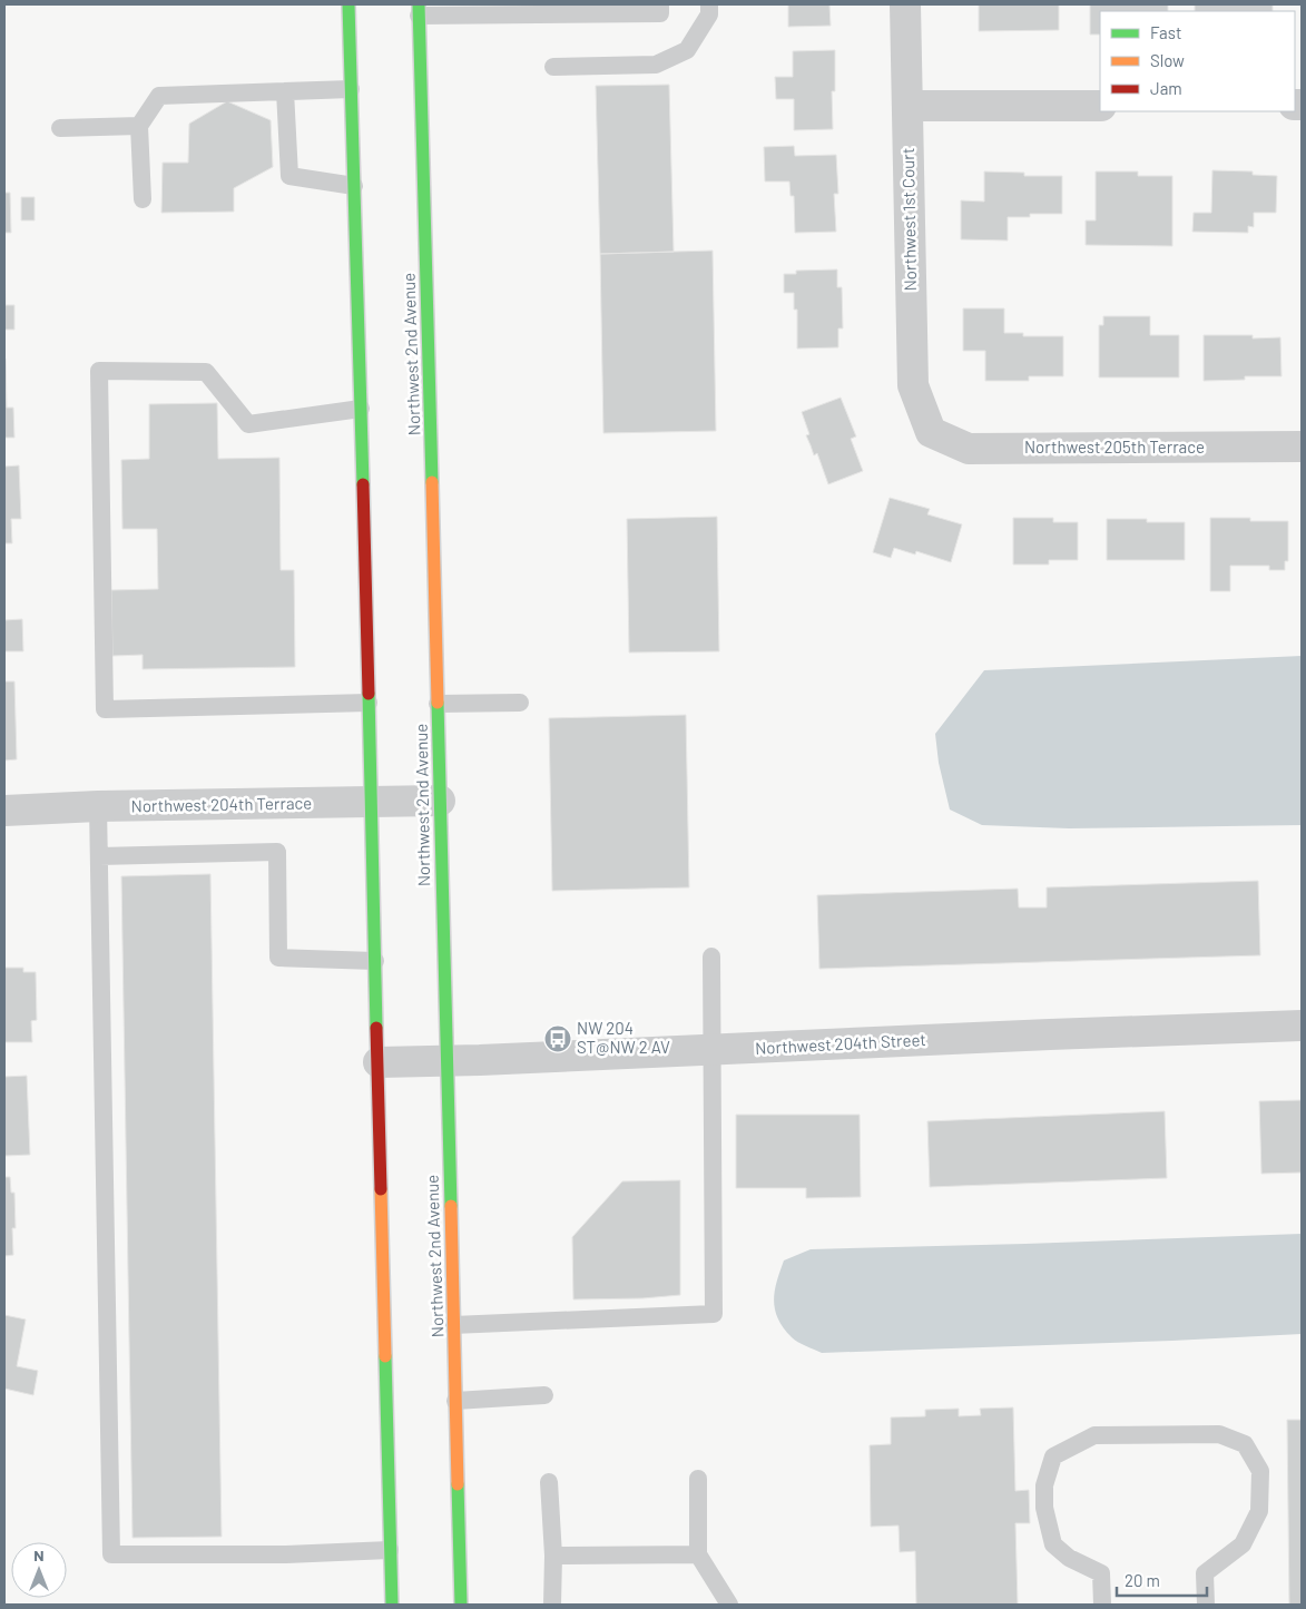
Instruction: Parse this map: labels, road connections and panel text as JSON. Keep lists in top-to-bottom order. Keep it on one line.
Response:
{"streets":{"main road":["Northwest 2nd Avenue"],"street":["Northwest 1st Court","Northwest 205th Terrace","Northwest 204th Terrace","Northwest 204th Street"]},"crossings":[["Northwest 1st Court","Northwest 205th Terrace"],["Northwest 2nd Avenue","Northwest 204th Terrace"],["Northwest 2nd Avenue","Northwest 204th Street"]],"places":{"bus stop":["NW 204 ST@NW 2 AV"]},"legend":["Fast","Slow","Jam"],"scale_bar":"20 m","north":"top"}
